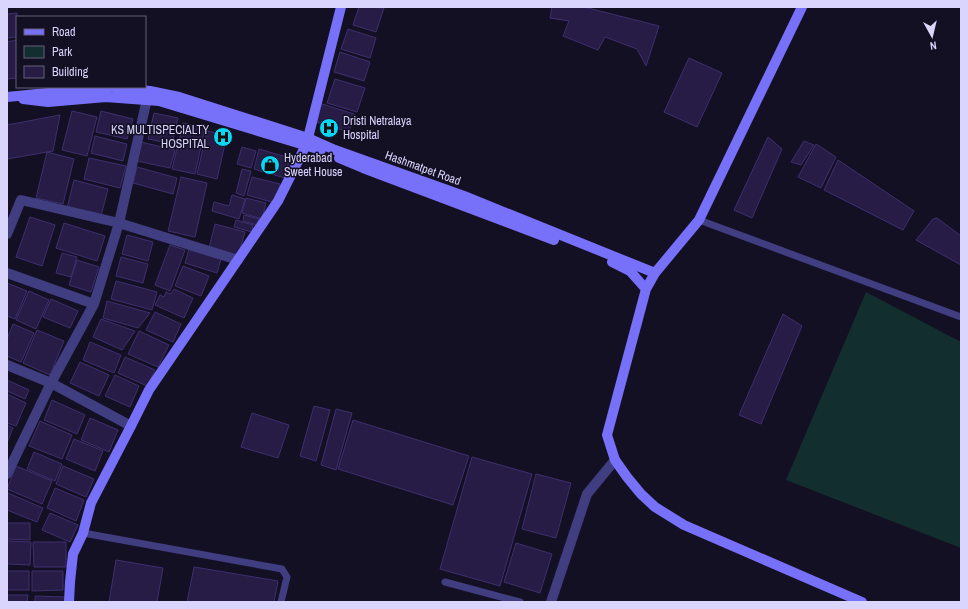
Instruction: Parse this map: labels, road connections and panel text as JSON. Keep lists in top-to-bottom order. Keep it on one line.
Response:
{"streets":{"main road":["Hashmatpet Road"]},"places":{"hospital":["Dristi Netralaya Hospital","KS MULTISPECIALTY HOSPITAL"],"shop":["Hyderabad Sweet House"]},"legend":["Road","Park","Building"],"north":"bottom"}
